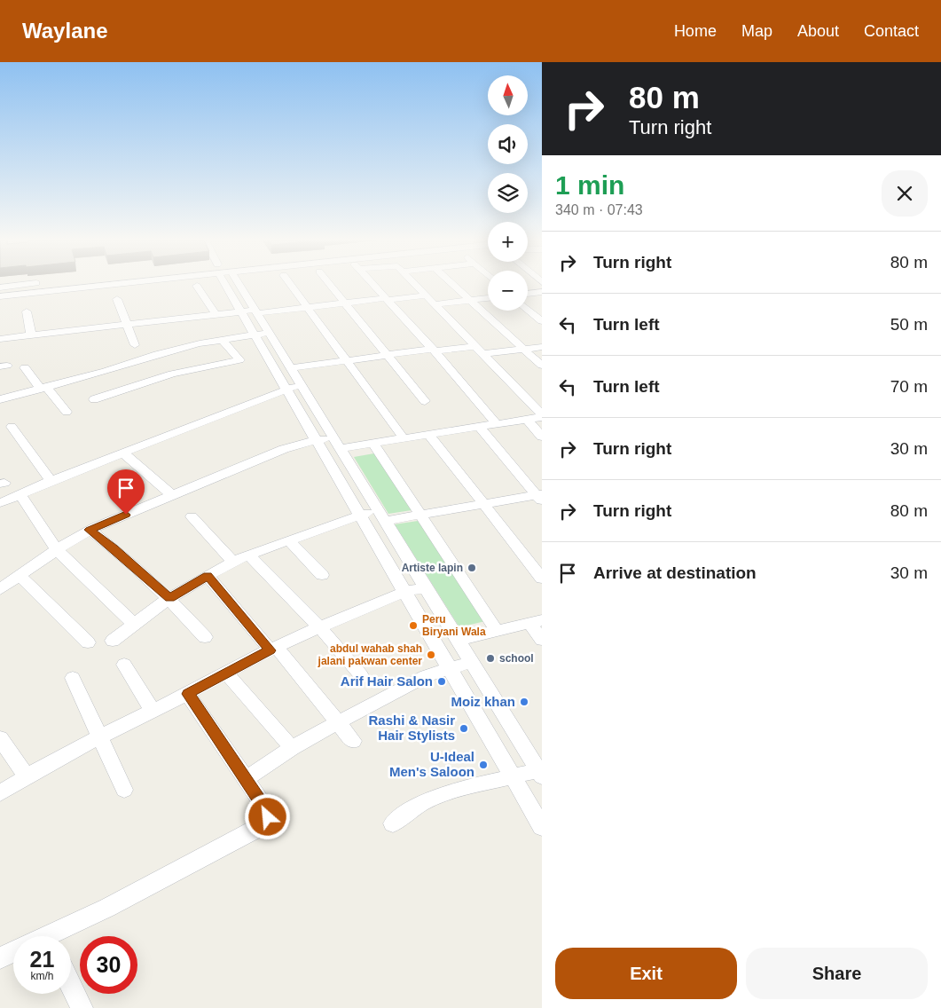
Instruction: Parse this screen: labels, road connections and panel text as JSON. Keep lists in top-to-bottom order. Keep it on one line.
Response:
{"places":["Artiste lapin","Peru Biryani Wala","abdul wahab shah jalani pakwan center","school","Arif Hair Salon","Moiz khan","Rashi & Nasir Hair Stylists","U-Ideal Men's Saloon"],"north":"top","page":{"header":"Waylane","nav":["Home","Map","About","Contact"],"turn":["80 m","Turn right"],"map_buttons":["+","−"],"heading":["1 min","340 m · 07:43"],"list":[{"name":"Turn right","value":"80 m"},{"name":"Turn left","value":"50 m"},{"name":"Turn left","value":"70 m"},{"name":"Turn right","value":"30 m"},{"name":"Turn right","value":"80 m"},{"name":"Arrive at destination","value":"30 m"}],"speed":"21 km/h","limit":"30","buttons":["Exit","Share"]}}
